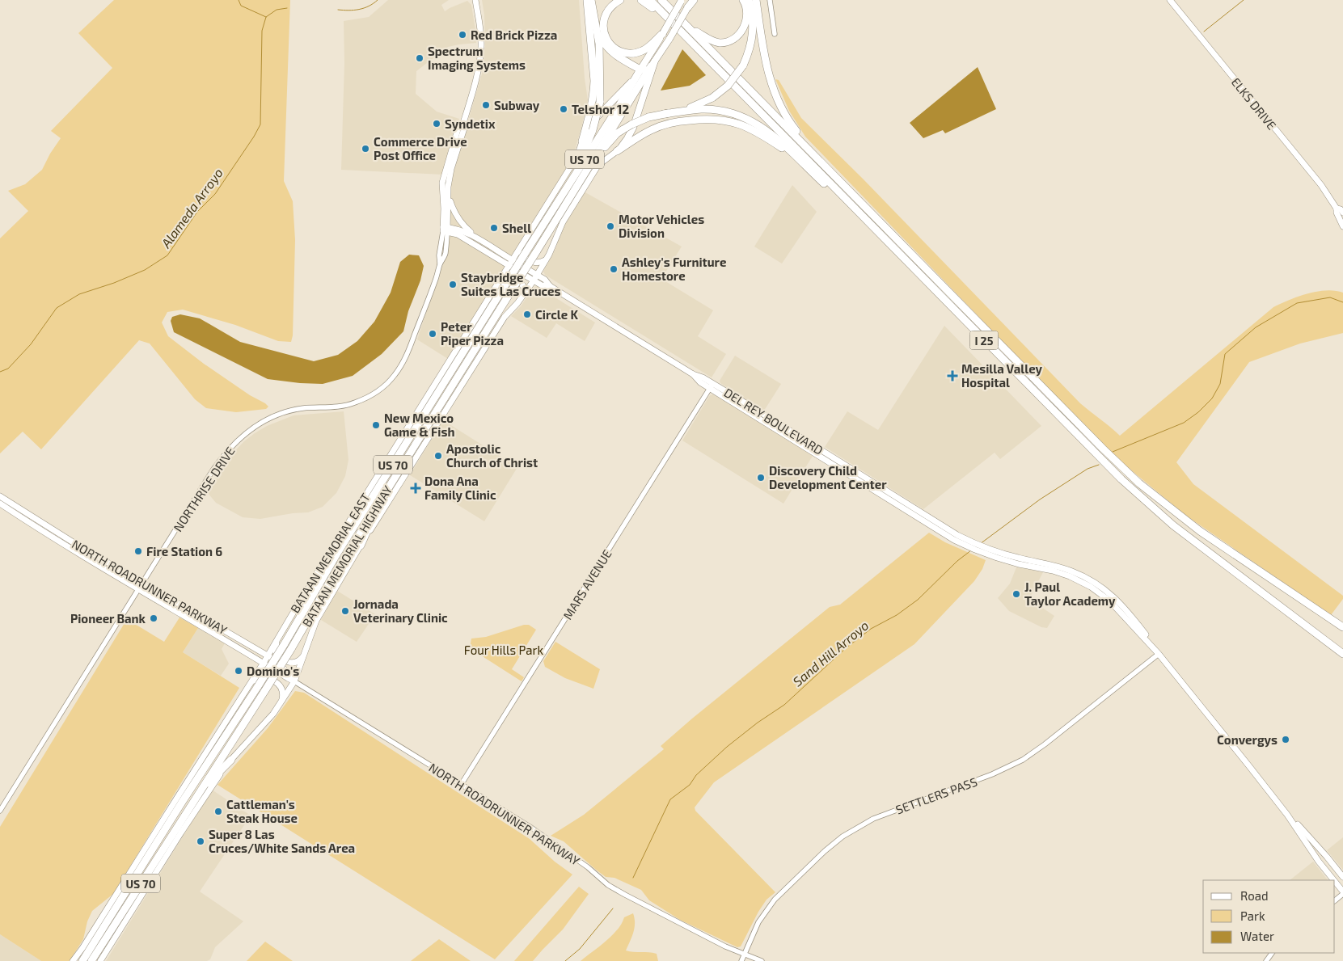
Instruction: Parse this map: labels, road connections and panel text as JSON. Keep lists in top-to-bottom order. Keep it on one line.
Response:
{"streets":{"highway":["US 70","I 25","BATAAN MEMORIAL HIGHWAY"],"main road":["ELKS DRIVE","DEL REY BOULEVARD","BATAAN MEMORIAL EAST","NORTH ROADRUNNER PARKWAY"],"street":["NORTHRISE DRIVE","MARS AVENUE","SETTLERS PASS"]},"crossings":[["US 70","BATAAN MEMORIAL HIGHWAY"],["DEL REY BOULEVARD","NORTHRISE DRIVE"],["DEL REY BOULEVARD","BATAAN MEMORIAL EAST"],["DEL REY BOULEVARD","MARS AVENUE"],["DEL REY BOULEVARD","SETTLERS PASS"],["NORTHRISE DRIVE","NORTH ROADRUNNER PARKWAY"],["BATAAN MEMORIAL EAST","BATAAN MEMORIAL HIGHWAY"],["BATAAN MEMORIAL EAST","NORTH ROADRUNNER PARKWAY"],["MARS AVENUE","NORTH ROADRUNNER PARKWAY"],["NORTH ROADRUNNER PARKWAY","SETTLERS PASS"]],"water":["Alameda Arroyo","Sand Hill Arroyo"],"parks":["Four Hills Park"],"places":{"other":["Red Brick Pizza","Spectrum Imaging Systems","Subway","Telshor 12","Syndetix","Commerce Drive Post Office","Motor Vehicles Division","Shell","Ashley's Furniture Homestore","Staybridge Suites Las Cruces","Circle K","Peter Piper Pizza","New Mexico Game & Fish","Apostolic Church of Christ","Discovery Child Development Center","Fire Station 6","J. Paul Taylor Academy","Jornada Veterinary Clinic","Pioneer Bank","Domino's","Convergys","Cattleman's Steak House","Super 8 Las Cruces/White Sands Area"],"health":["Mesilla Valley Hospital","Dona Ana Family Clinic"]},"legend":["Road","Park","Water"]}
